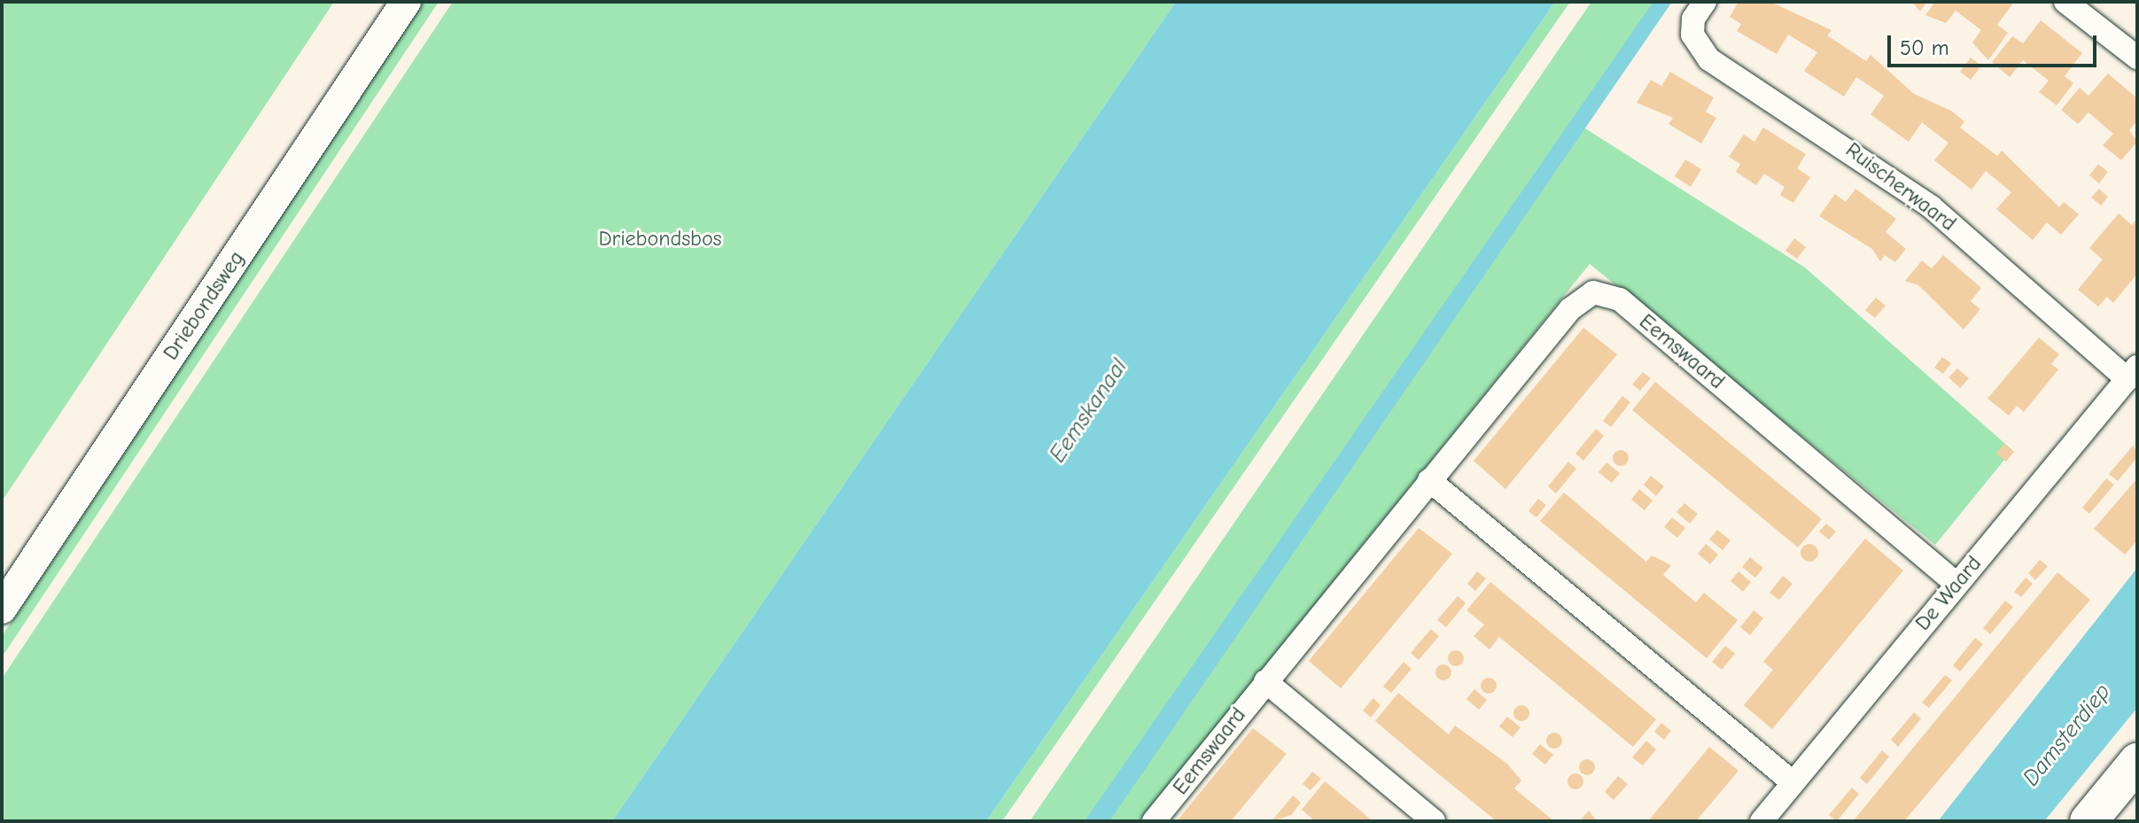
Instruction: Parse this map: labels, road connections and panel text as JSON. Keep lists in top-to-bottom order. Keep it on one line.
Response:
{"streets":{"street":["Ruischerwaard","Driebondsweg","Eemswaard","De Waard"]},"crossings":[["Ruischerwaard","De Waard"],["Eemswaard","De Waard"]],"water":["Eemskanaal","Damsterdiep"],"parks":["Driebondsbos"],"scale_bar":"50 m"}
